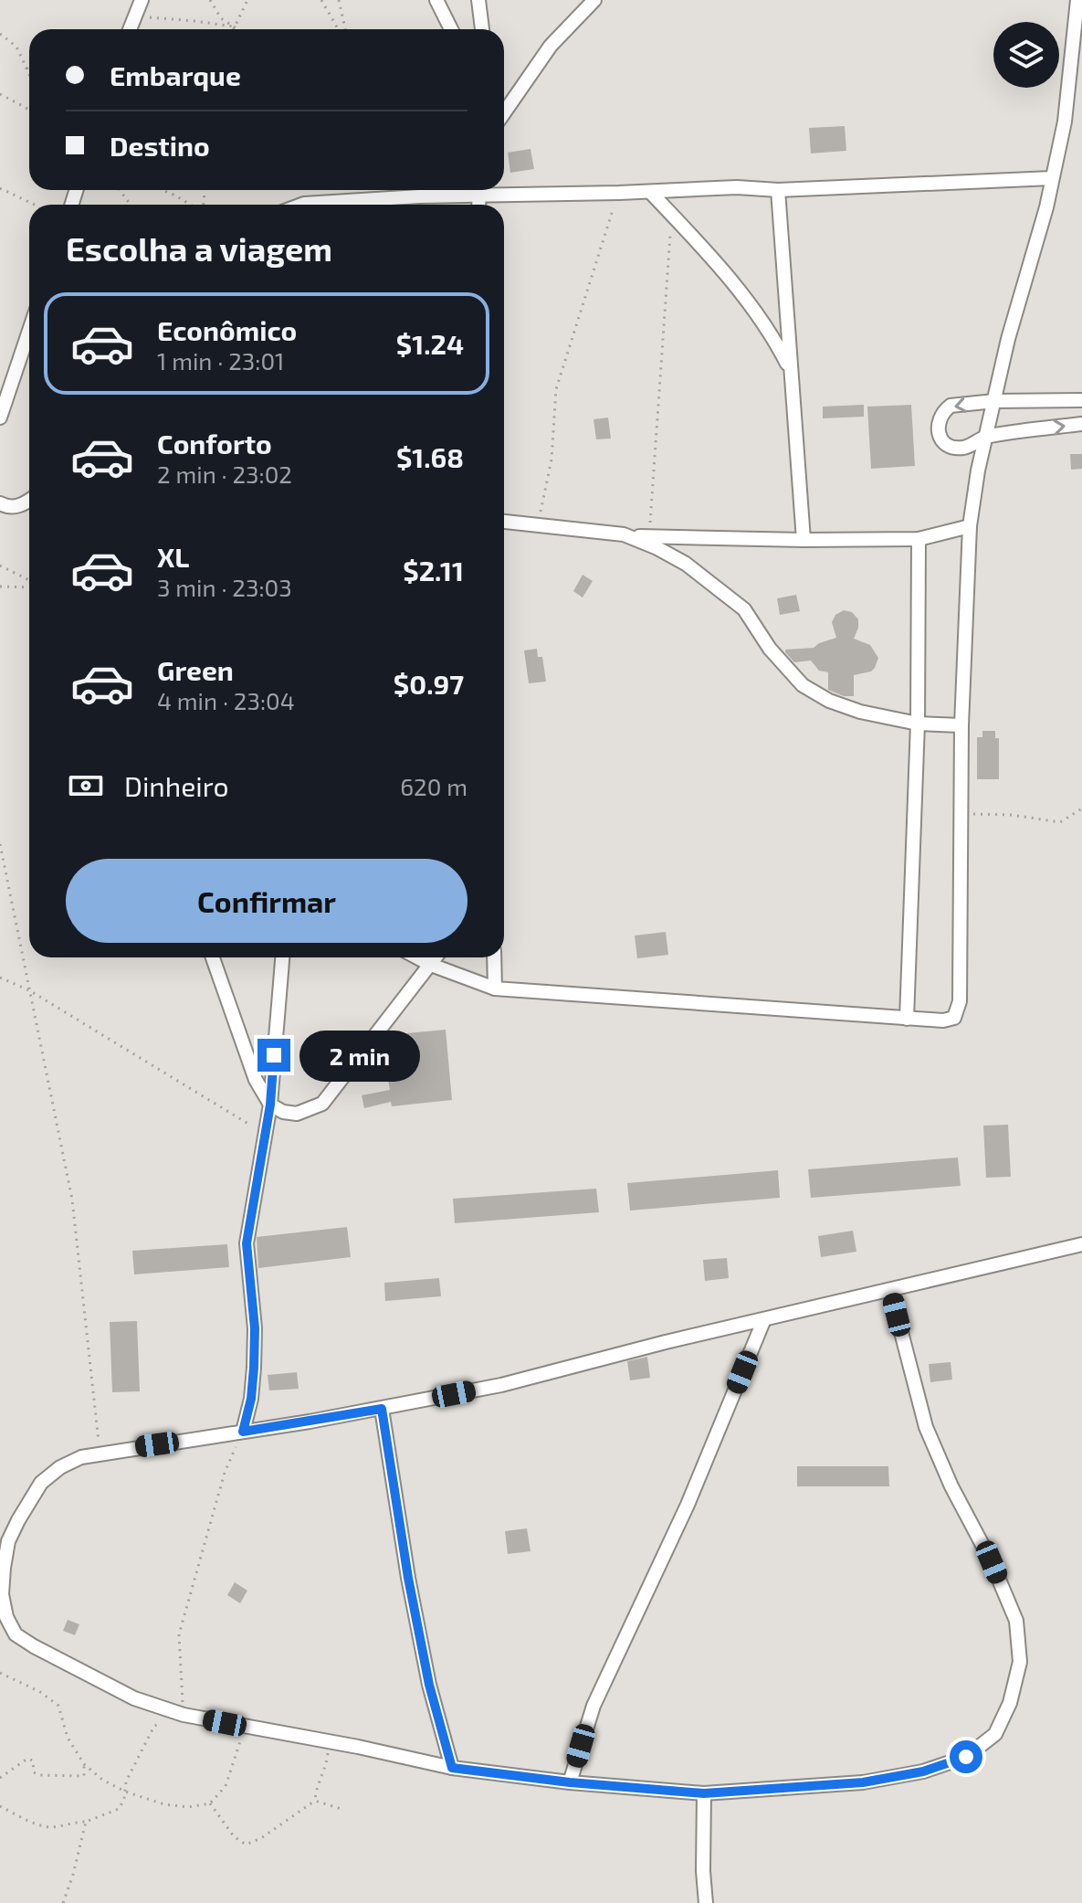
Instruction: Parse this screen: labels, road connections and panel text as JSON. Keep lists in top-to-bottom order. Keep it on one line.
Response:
{"page":{"banner":["Embarque","Destino"],"heading":"Escolha a viagem","list":[{"name":"Econômico","note":"1 min · 23:01","value":"$1.24"},{"name":"Conforto","note":"2 min · 23:02","value":"$1.68"},{"name":"XL","note":"3 min · 23:03","value":"$2.11"},{"name":"Green","note":"4 min · 23:04","value":"$0.97"}],"pay":["Dinheiro","620 m"],"buttons":"Confirmar","bubble":"2 min"}}
